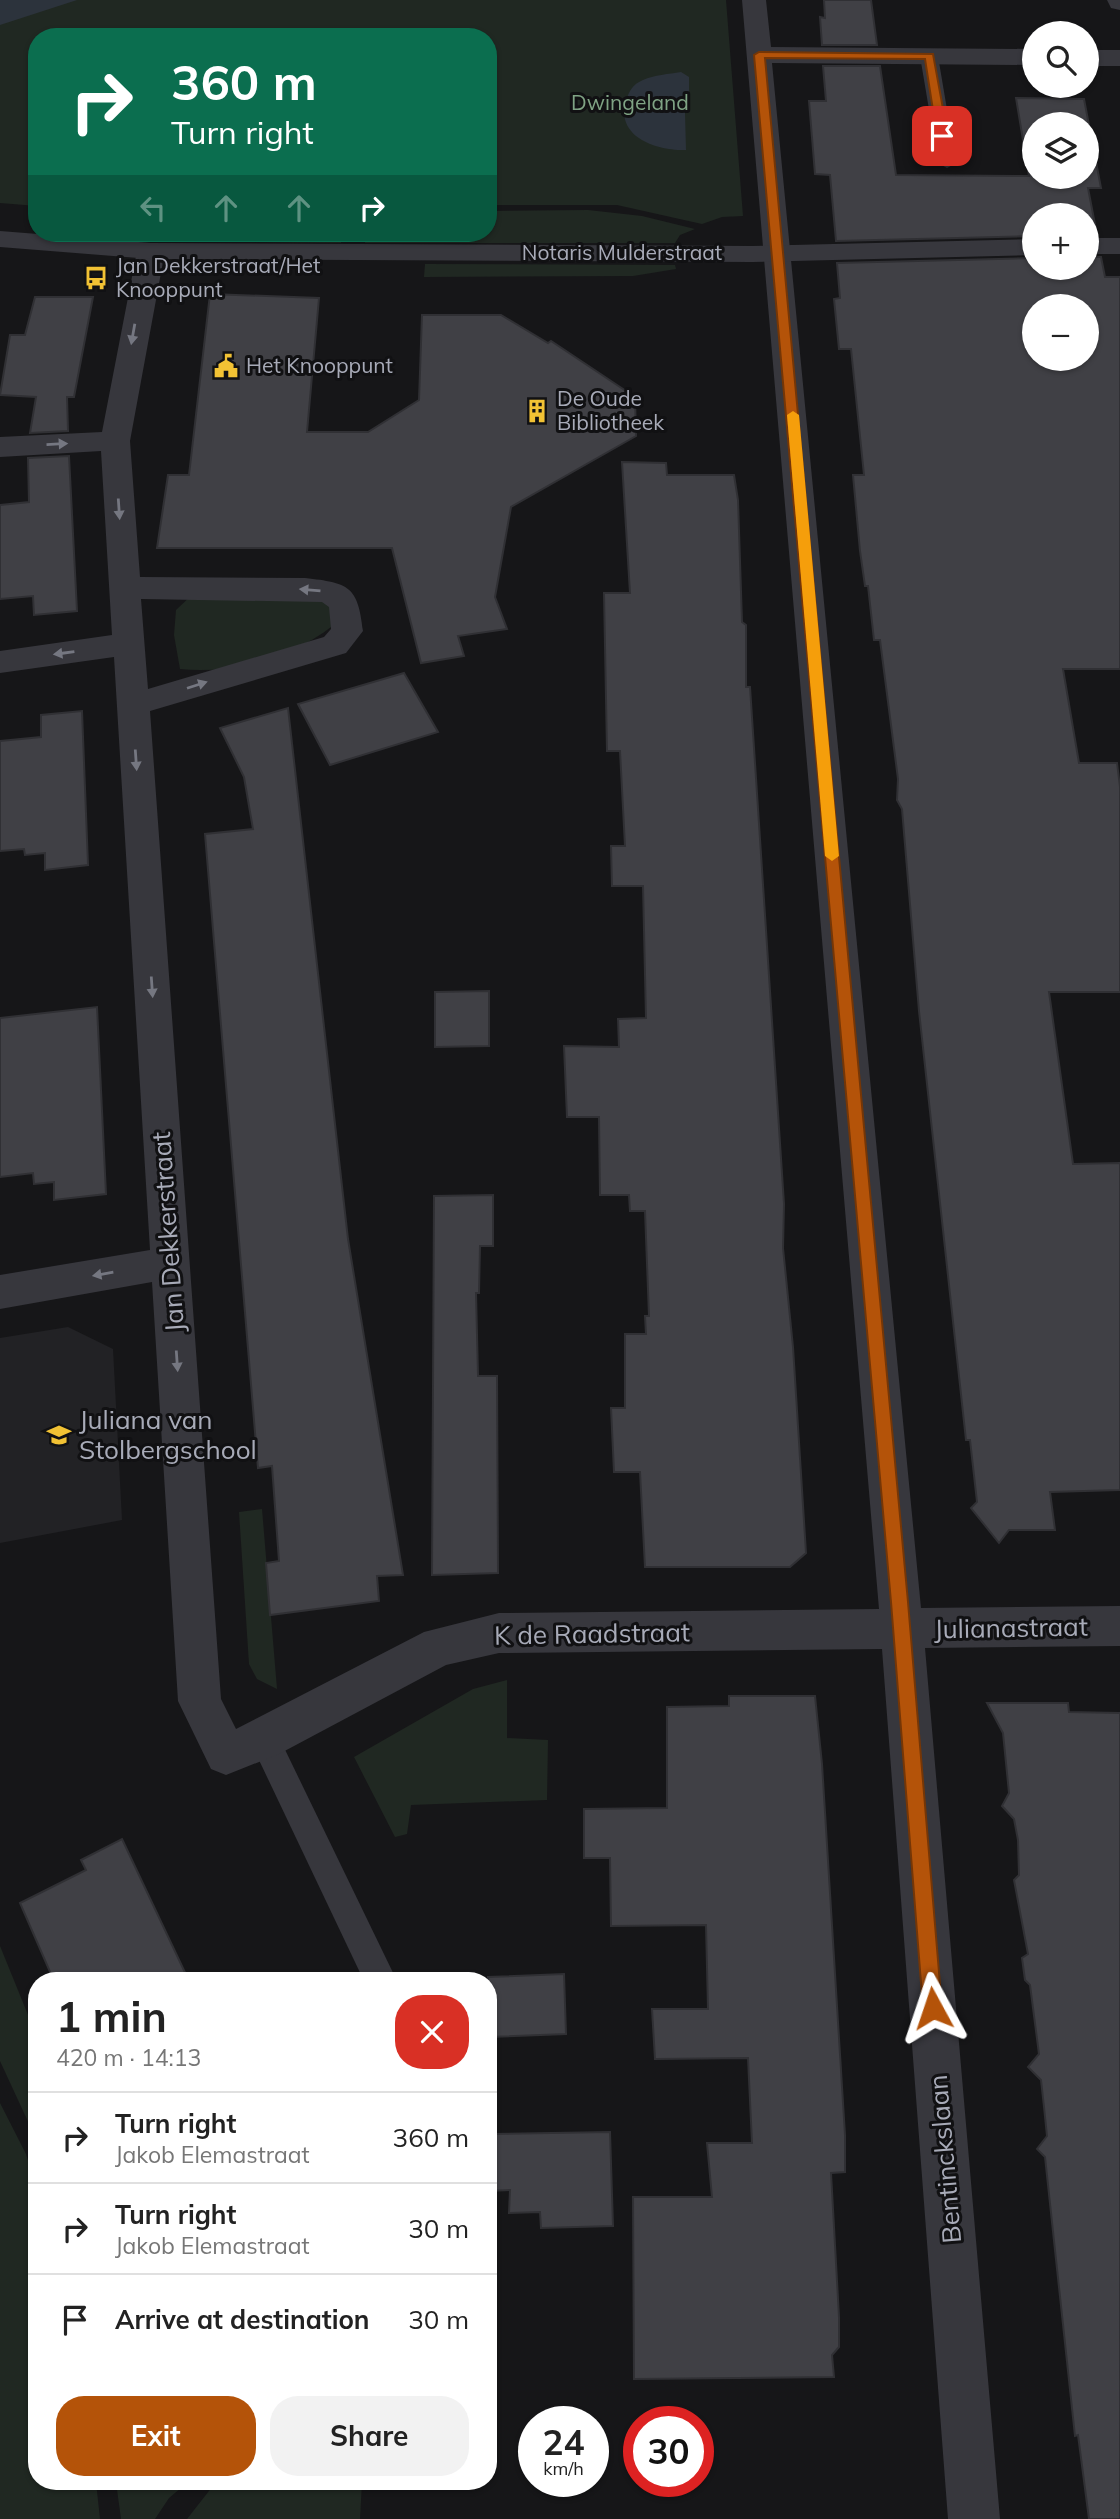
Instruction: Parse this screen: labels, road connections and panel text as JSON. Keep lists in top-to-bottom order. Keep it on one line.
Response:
{"streets":{"street":["Notaris Mulderstraat","Jan Dekkerstraat","Julianastraat","K de Raadstraat","Bentinckslaan"]},"crossings":[["Notaris Mulderstraat","Jan Dekkerstraat"],["Notaris Mulderstraat","Bentinckslaan"],["Jan Dekkerstraat","K de Raadstraat"],["Julianastraat","K de Raadstraat"],["Julianastraat","Bentinckslaan"],["K de Raadstraat","Bentinckslaan"]],"one_way":["Jan Dekkerstraat"],"parks":["Dwingeland"],"places":{"bus stop":["Jan Dekkerstraat/Het Knooppunt"],"public building":["Het Knooppunt"],"building":["De Oude Bibliotheek"],"school or university":["Juliana van Stolbergschool"]},"page":{"map_buttons":["+","−"],"turn":["360 m","Turn right"],"heading":["1 min","420 m · 14:13"],"list":[{"name":"Turn right","note":"Jakob Elemastraat","value":"360 m"},{"name":"Turn right","note":"Jakob Elemastraat","value":"30 m"},{"name":"Arrive at destination","value":"30 m"}],"buttons":["Exit","Share"],"speed":"24 km/h","limit":"30"}}
